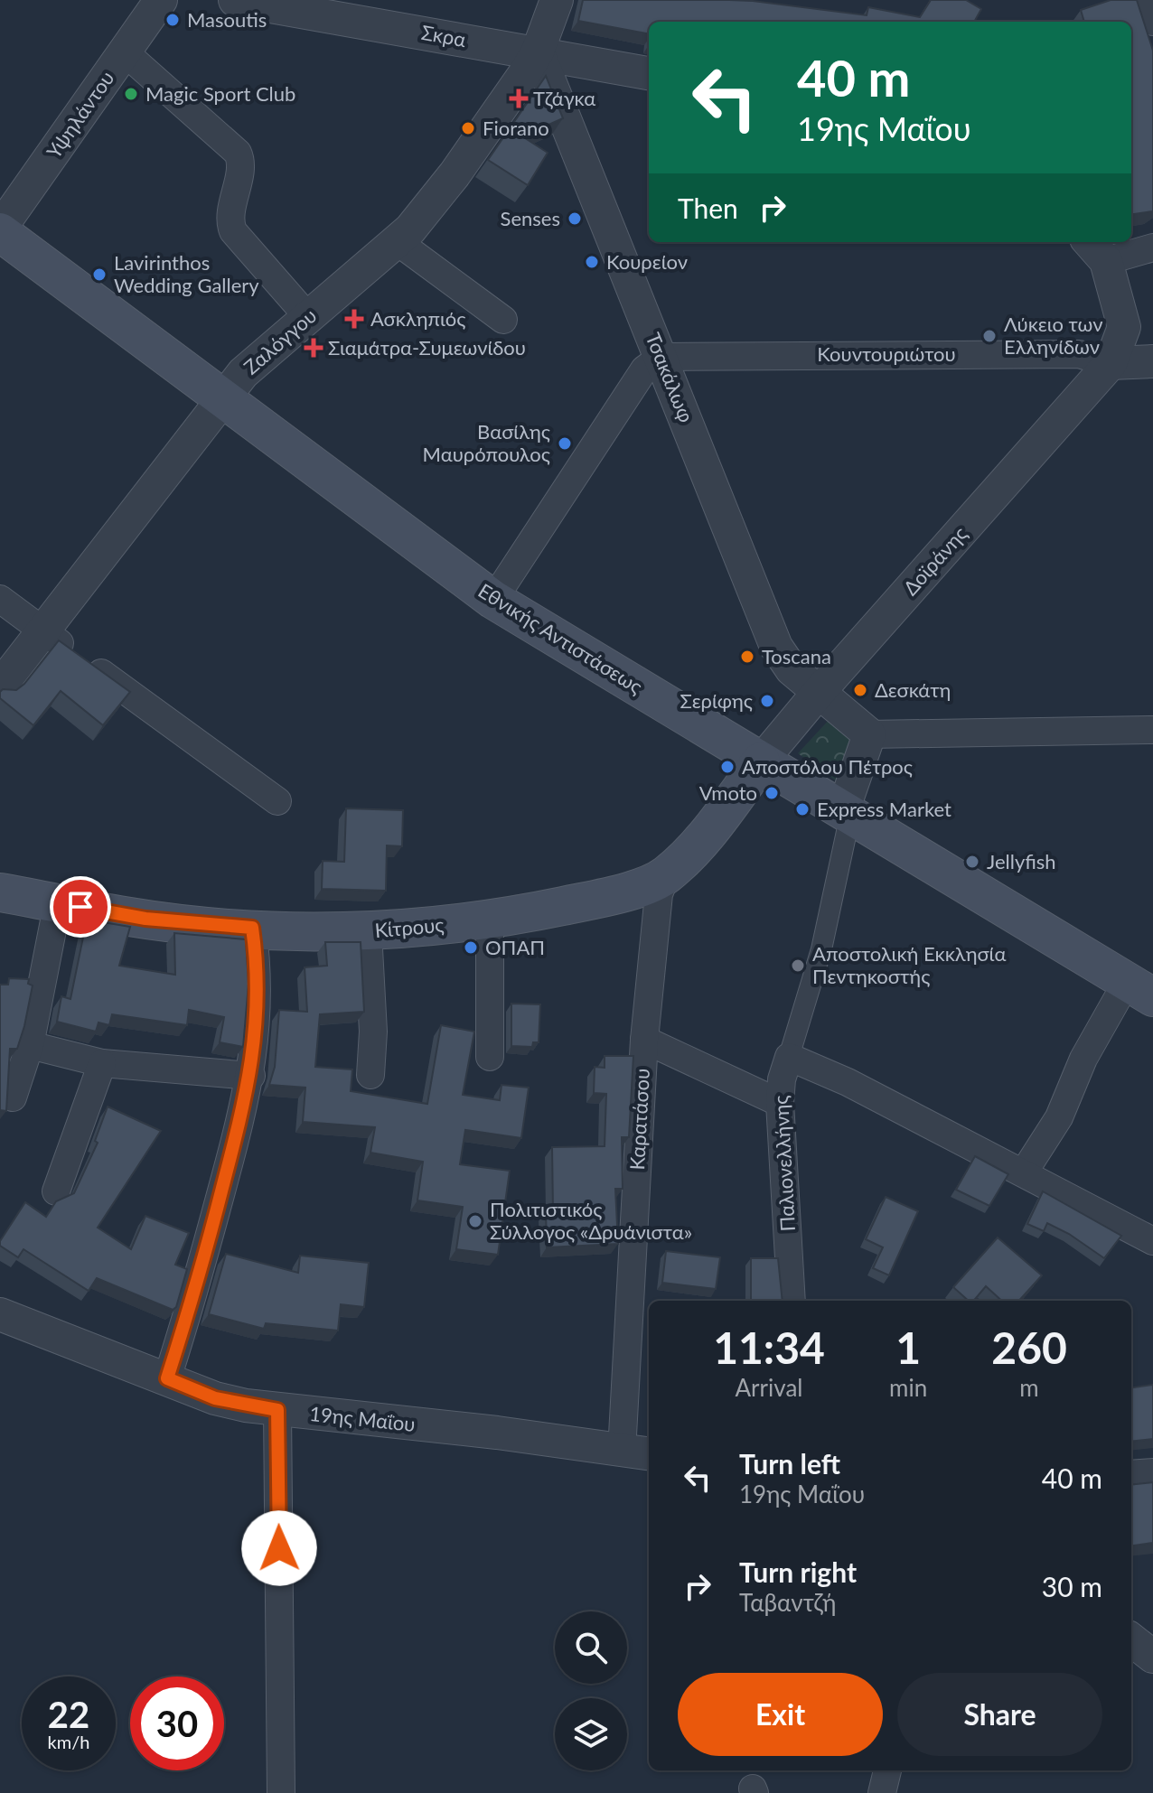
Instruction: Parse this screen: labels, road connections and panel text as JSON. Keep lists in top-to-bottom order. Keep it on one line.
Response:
{"streets":{"main road":["Εθνικής Αντιστάσεως","Κίτρους"],"street":["Σκρα","Υψηλάντου","Ζαλόγγου","Κουντουριώτου","Τσακάλωφ","Δοϊράνης","Καρατάσου","Παλιονελλήνης","19ης Μαΐου"]},"crossings":[["Σκρα","Ζαλόγγου"],["Σκρα","Τσακάλωφ"],["Υψηλάντου","Εθνικής Αντιστάσεως"],["Ζαλόγγου","Τσακάλωφ"],["Ζαλόγγου","Εθνικής Αντιστάσεως"],["Κουντουριώτου","Τσακάλωφ"],["Κουντουριώτου","Δοϊράνης"],["Τσακάλωφ","Δοϊράνης"],["Δοϊράνης","Εθνικής Αντιστάσεως"],["Δοϊράνης","Κίτρους"],["Εθνικής Αντιστάσεως","Κίτρους"],["Εθνικής Αντιστάσεως","Παλιονελλήνης"],["Κίτρους","Καρατάσου"],["Καρατάσου","19ης Μαΐου"]],"places":{"other":["Masoutis","Magic Sport Club","Fiorano","Senses","Κουρείον","Lavirinthos Wedding Gallery","Λύκειο των Ελληνίδων","Βασίλης Μαυρόπουλος","Toscana","Δεσκάτη","Σερίφης","Αποστόλου Πέτρος","Vmoto","Express Market","Jellyfish","ΟΠΑΠ","Αποστολική Εκκλησία Πεντηκοστής","Πολιτιστικός Σύλλογος «Δρυάνιστα»"],"health":["Τζάγκα","Ασκληπιός","Σιαμάτρα-Συμεωνίδου"]},"page":{"turn":["40 m","19ης Μαΐου"],"then":"Then","eta":["11:34","Arrival","1","min","260","m"],"list":[{"name":"Turn left","note":"19ης Μαΐου","value":"40 m"},{"name":"Turn right","note":"Ταβαντζή","value":"30 m"}],"buttons":["Exit","Share"],"speed":"22 km/h","limit":"30"}}
